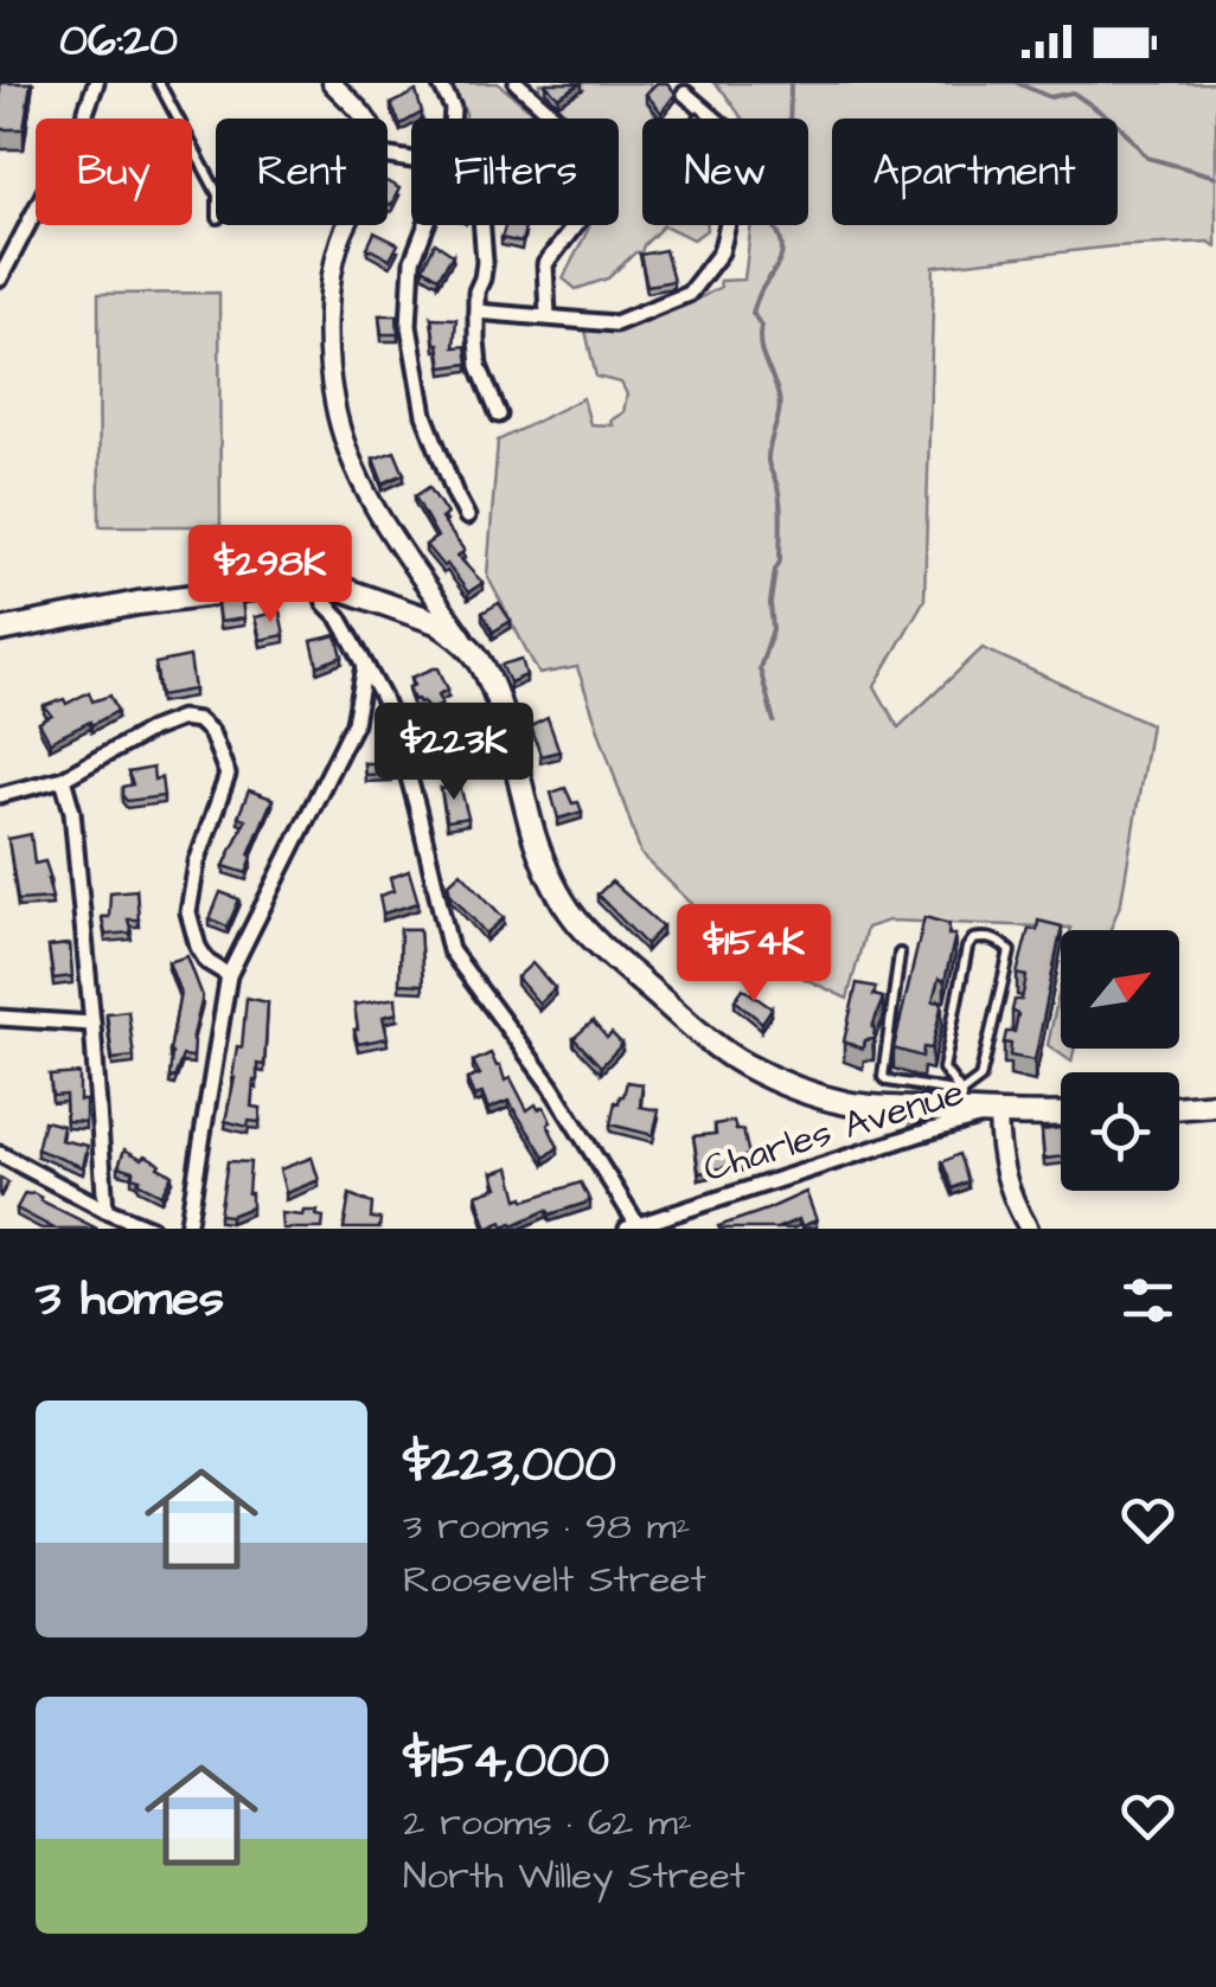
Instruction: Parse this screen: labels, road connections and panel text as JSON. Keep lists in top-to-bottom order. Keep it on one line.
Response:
{"streets":{"street":["Charles Avenue"]},"north":"top right","page":{"status":"06:20","chip":["Buy","Rent","Filters","New","Apartment"],"price":["$298K","$223K","$154K"],"heading":"3 homes","list":[{"name":"$223,000","note":"3 rooms · 98 m² · Roosevelt Street"},{"name":"$154,000","note":"2 rooms · 62 m² · North Willey Street"}]}}
